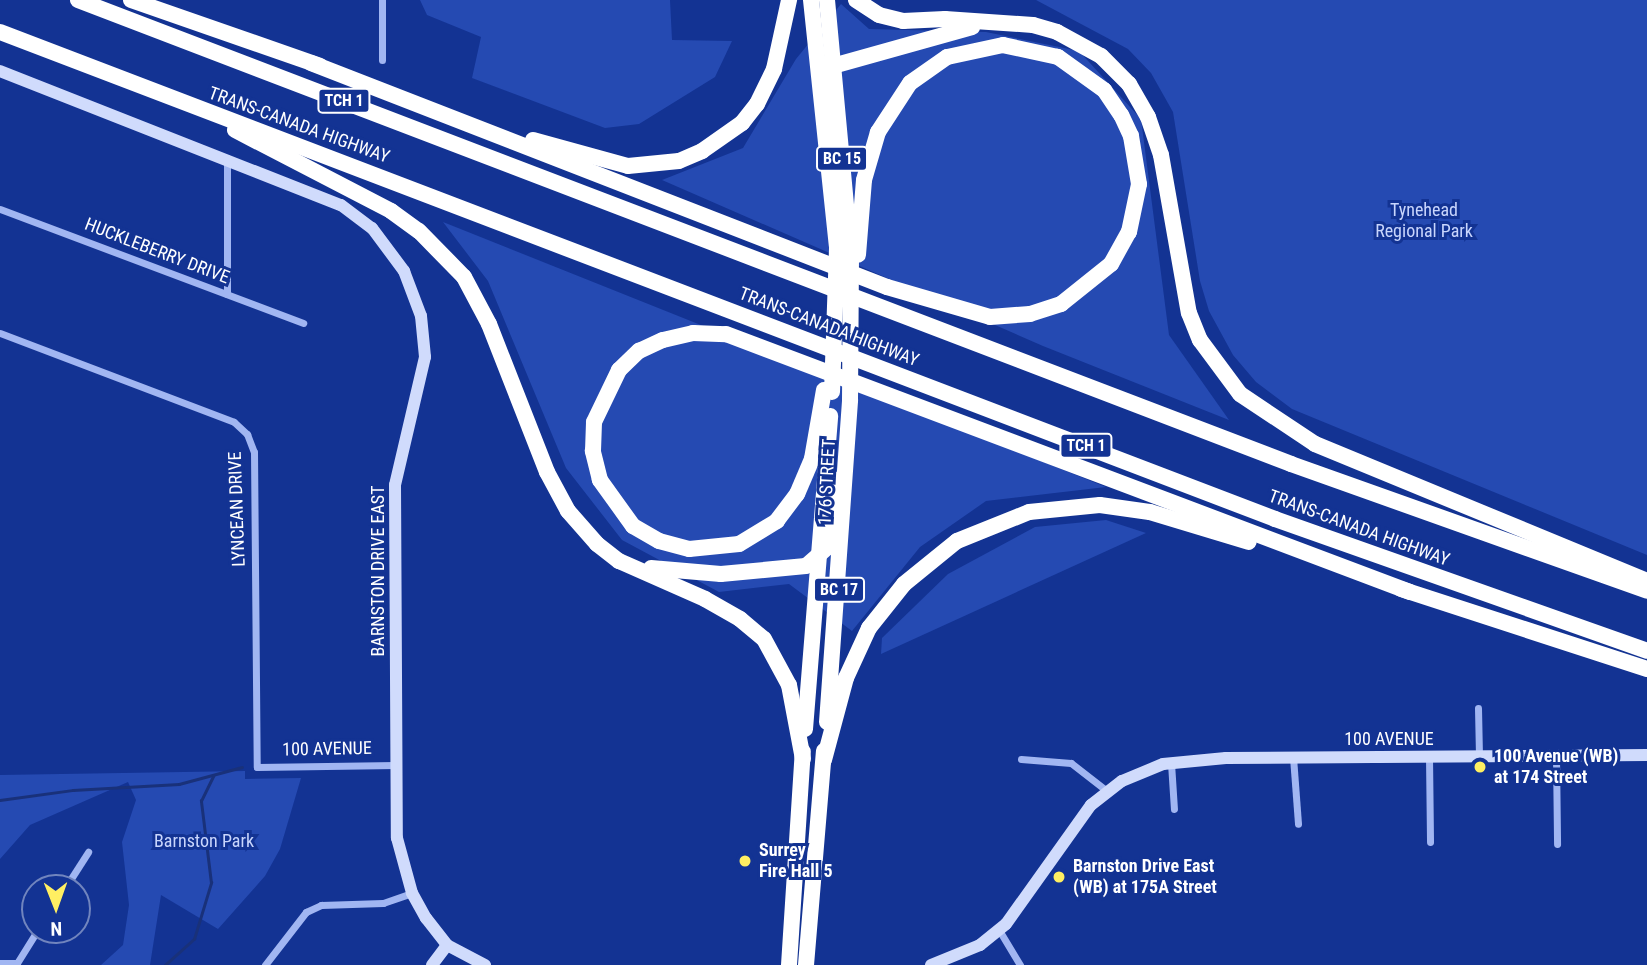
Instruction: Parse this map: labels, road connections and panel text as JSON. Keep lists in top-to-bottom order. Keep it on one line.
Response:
{"streets":{"highway":["TCH 1","TRANS-CANADA HIGHWAY","BC 15","176 STREET","BC 17"],"street":["HUCKLEBERRY DRIVE","LYNCEAN DRIVE","BARNSTON DRIVE EAST","100 AVENUE"]},"crossings":[["BC 15","176 STREET"],["LYNCEAN DRIVE","100 AVENUE"],["BARNSTON DRIVE EAST","100 AVENUE"]],"parks":["Tynehead Regional Park","Barnston Park"],"places":["100 Avenue (WB) at 174 Street","Surrey Fire Hall 5","Barnston Drive East (WB) at 175A Street"],"north":"bottom"}
